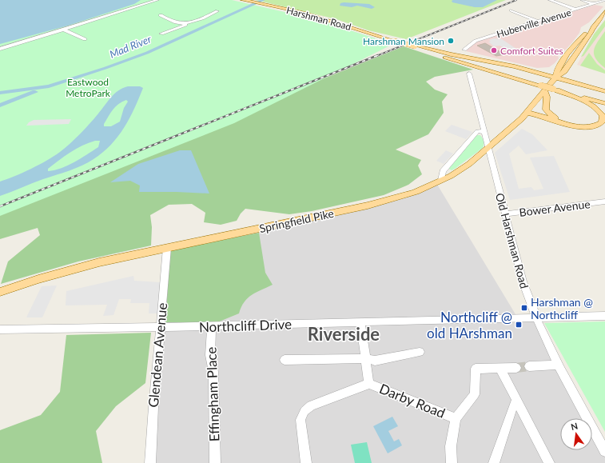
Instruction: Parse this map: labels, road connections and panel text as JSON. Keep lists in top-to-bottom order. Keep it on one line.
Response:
{"streets":{"main road":["Harshman Road","Springfield Pike"],"street":["Huberville Avenue","Bower Avenue","Old Harshman Road","Northcliff Drive","Glendean Avenue","Effingham Place","Darby Road"]},"crossings":[["Harshman Road","Springfield Pike"],["Bower Avenue","Old Harshman Road"],["Springfield Pike","Old Harshman Road"],["Springfield Pike","Glendean Avenue"],["Old Harshman Road","Northcliff Drive"],["Northcliff Drive","Glendean Avenue"],["Northcliff Drive","Effingham Place"],["Northcliff Drive","Darby Road"]],"districts":["Riverside"],"water":["Mad River"],"parks":["Eastwood MetroPark"],"places":{"other":["Harshman Mansion","Comfort Suites"],"transit":["Harshman @ Northcliff","Northcliff @ old HArshman"]},"north":"top"}
